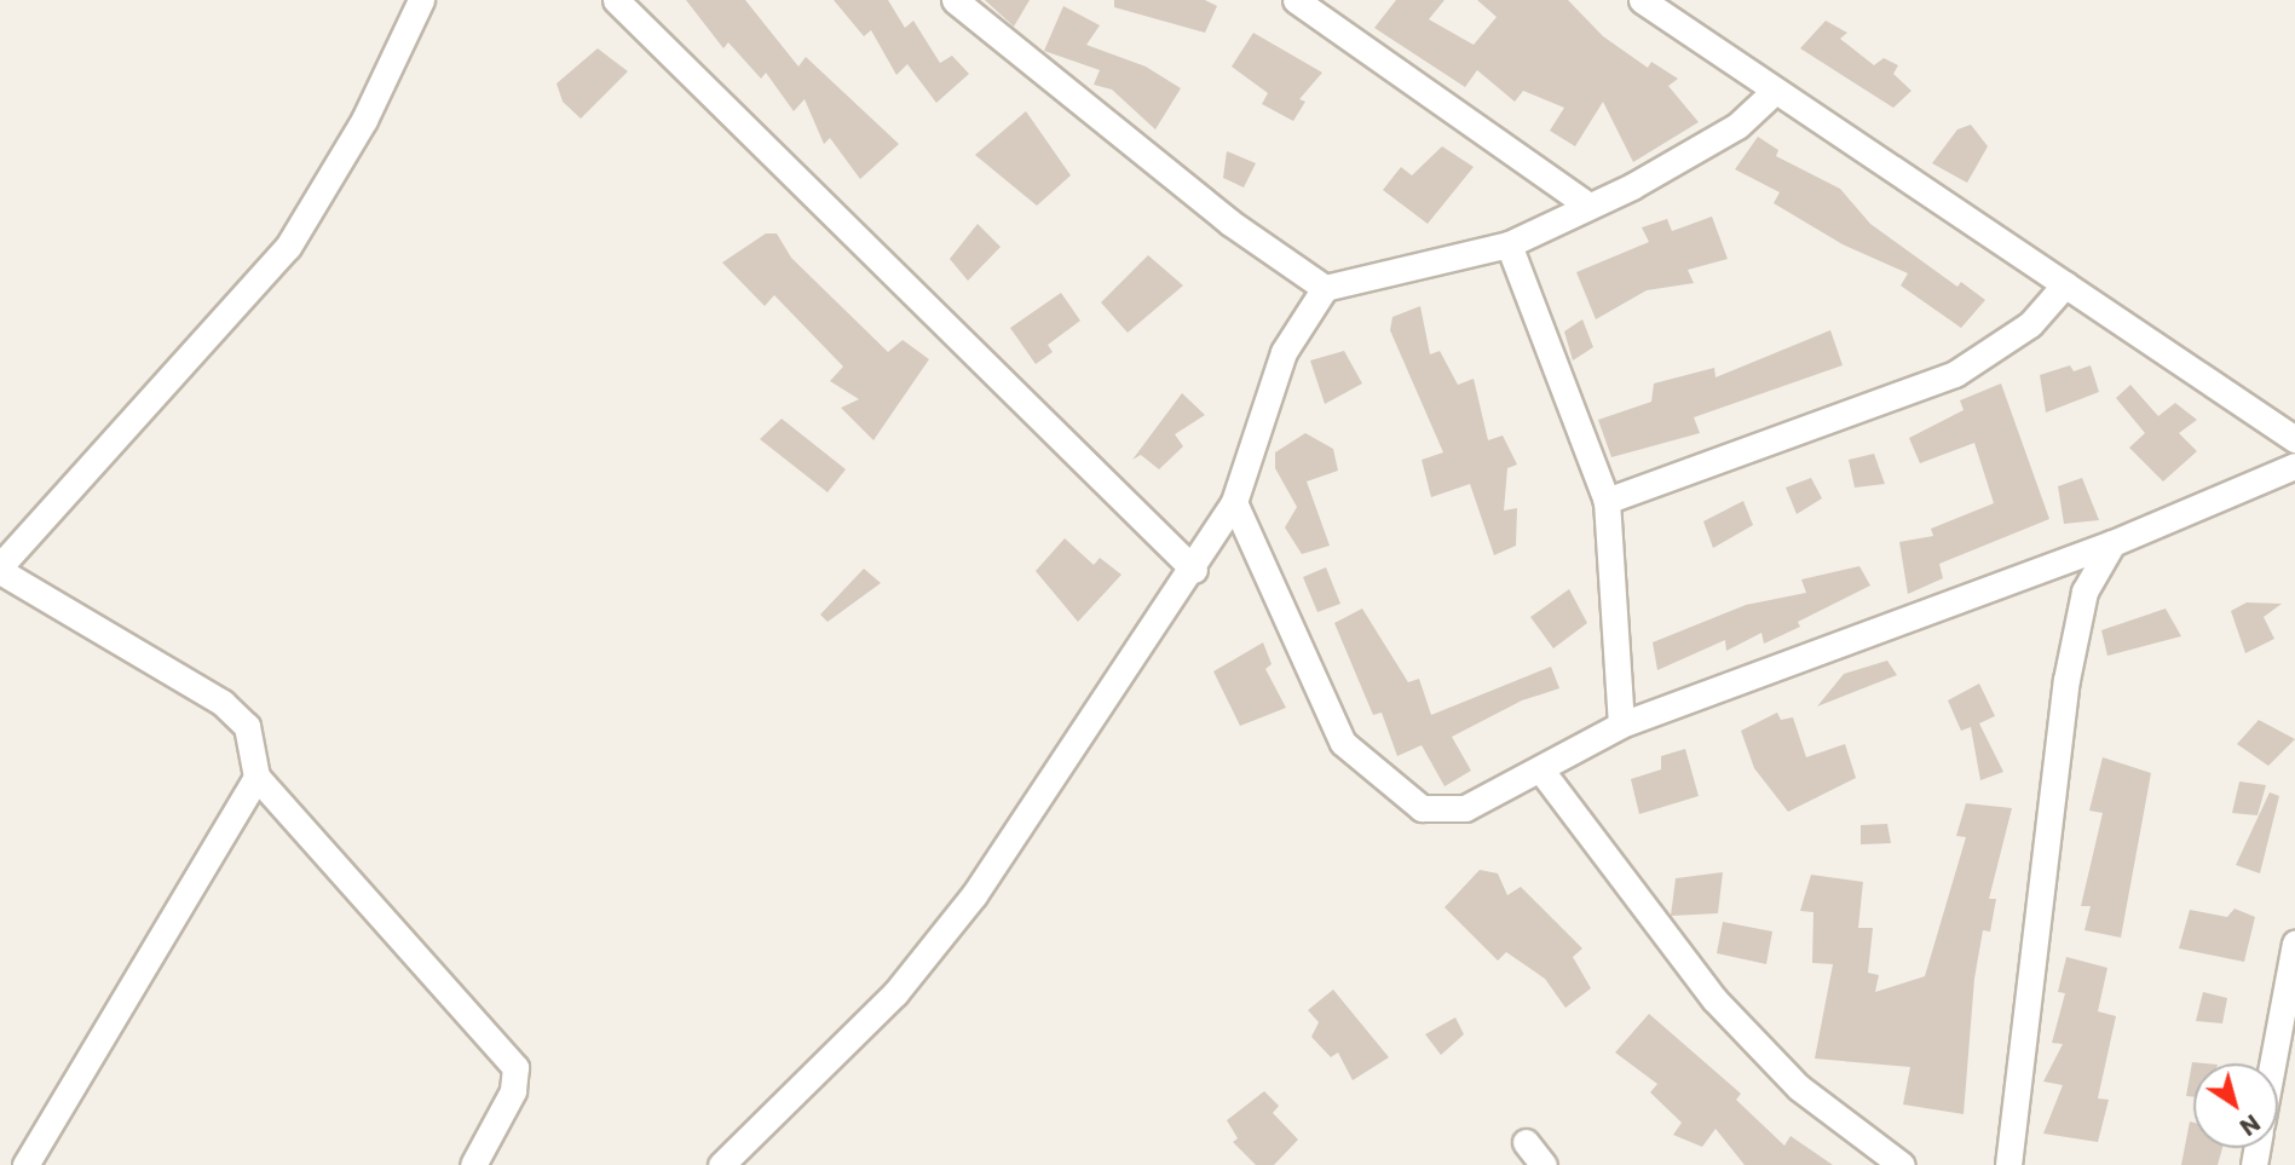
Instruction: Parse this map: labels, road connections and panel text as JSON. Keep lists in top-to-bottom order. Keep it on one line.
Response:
{"north":"bottom right"}
